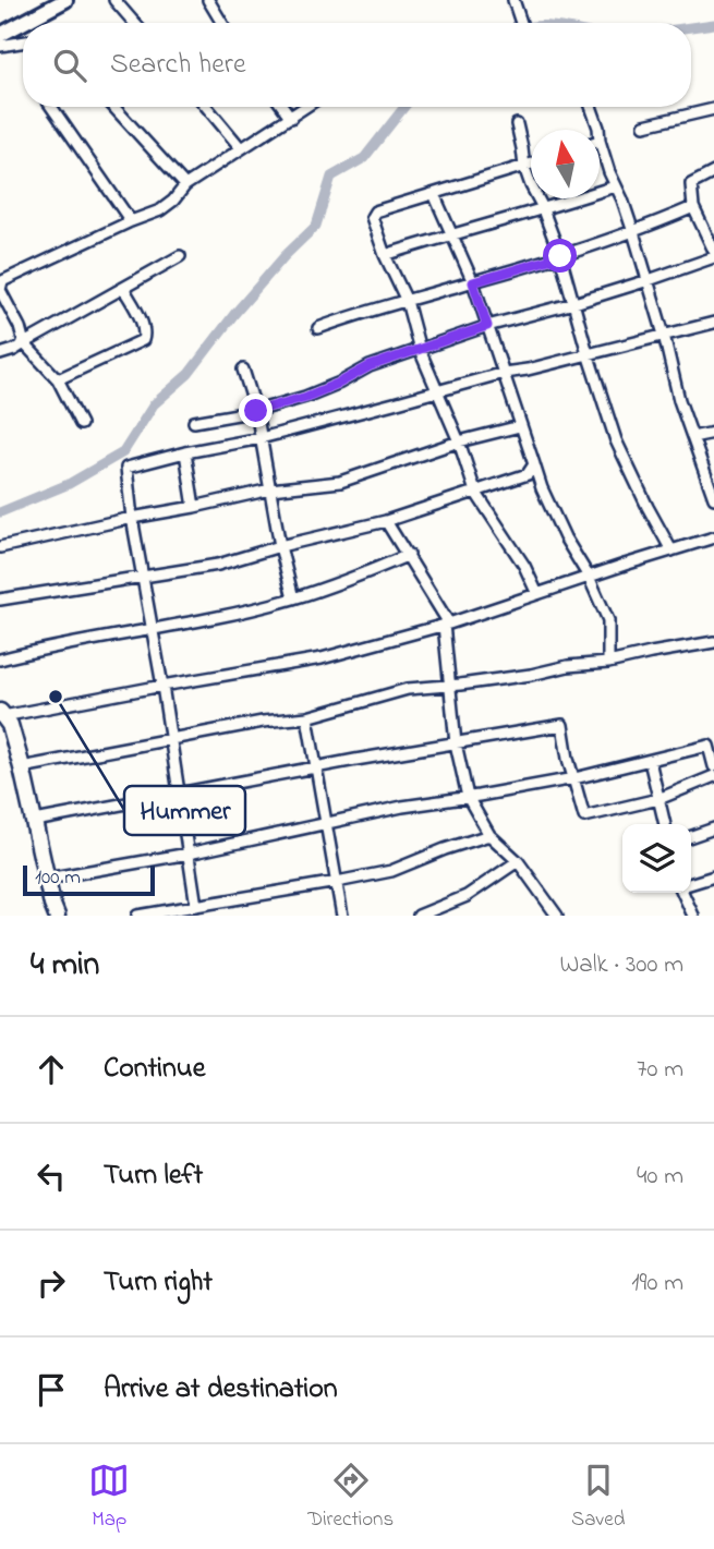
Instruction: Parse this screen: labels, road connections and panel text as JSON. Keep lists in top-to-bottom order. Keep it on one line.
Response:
{"places":["Hummer"],"scale_bar":"100 m","north":"top","page":{"search":"Search here","scale":"100 m","heading":["4 min","Walk · 300 m"],"list":[["Continue","70 m"],["Turn left","40 m"],["Turn right","190 m"],"Arrive at destination"],"nav":["Map","Directions","Saved"]}}
